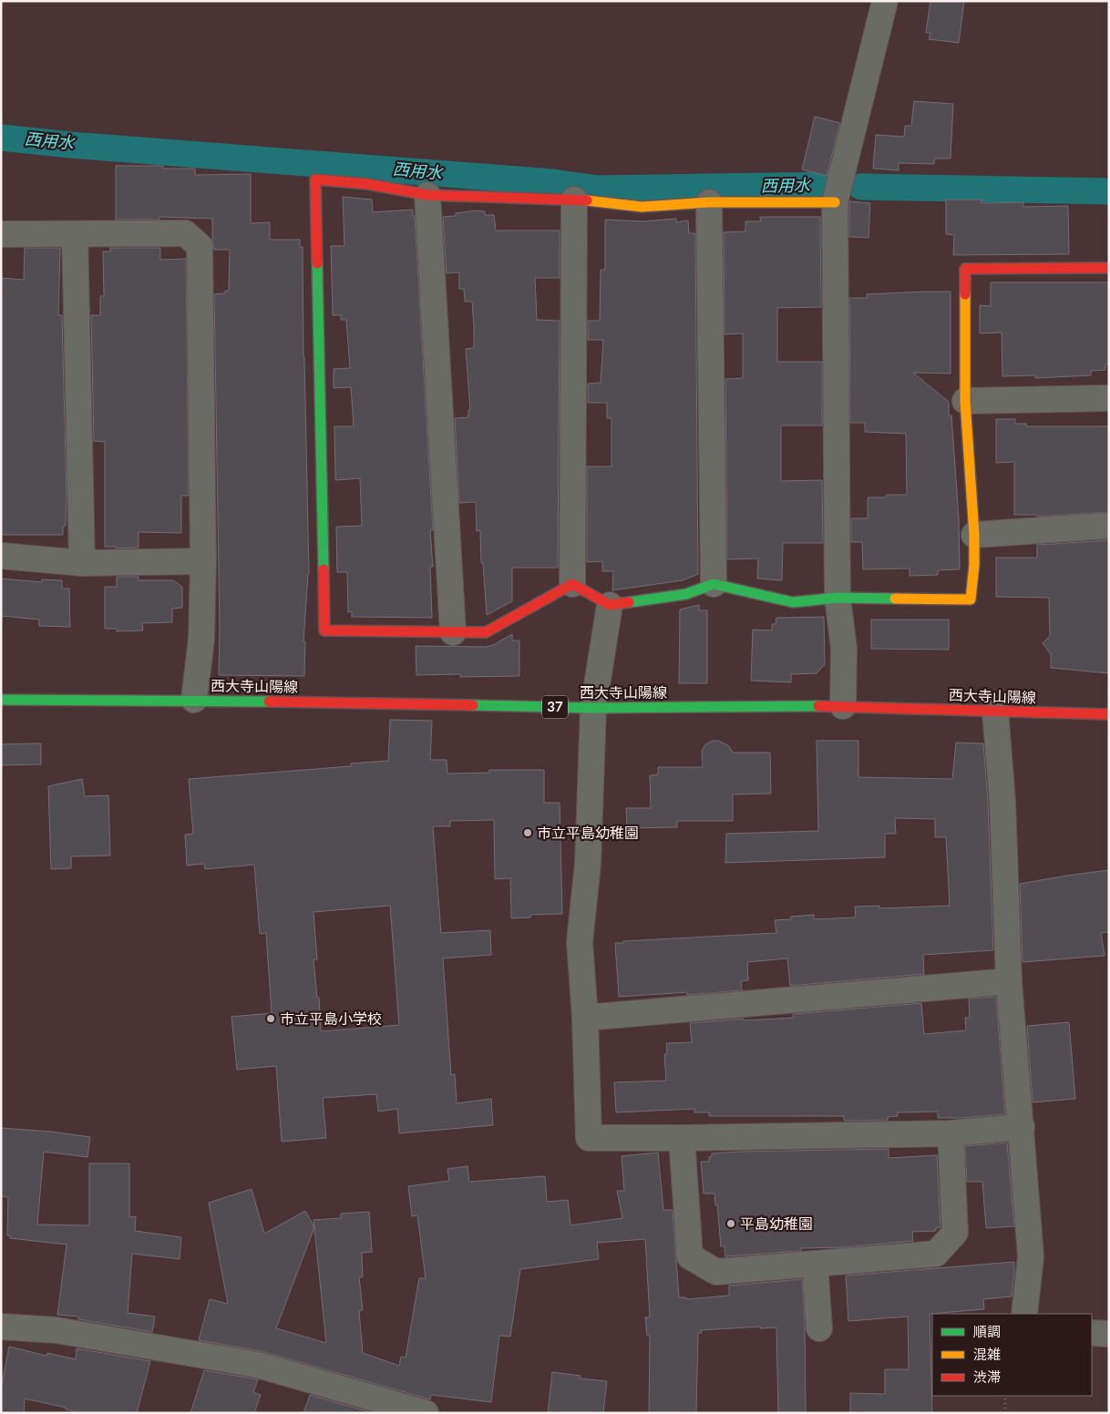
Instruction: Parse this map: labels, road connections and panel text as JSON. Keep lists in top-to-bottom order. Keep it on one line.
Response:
{"streets":{"street":["西大寺山陽線","37"]},"water":["西用水"],"places":["市立平島幼稚園","市立平島小学校","平島幼稚園"],"legend":["順調","混雑","渋滞"]}
